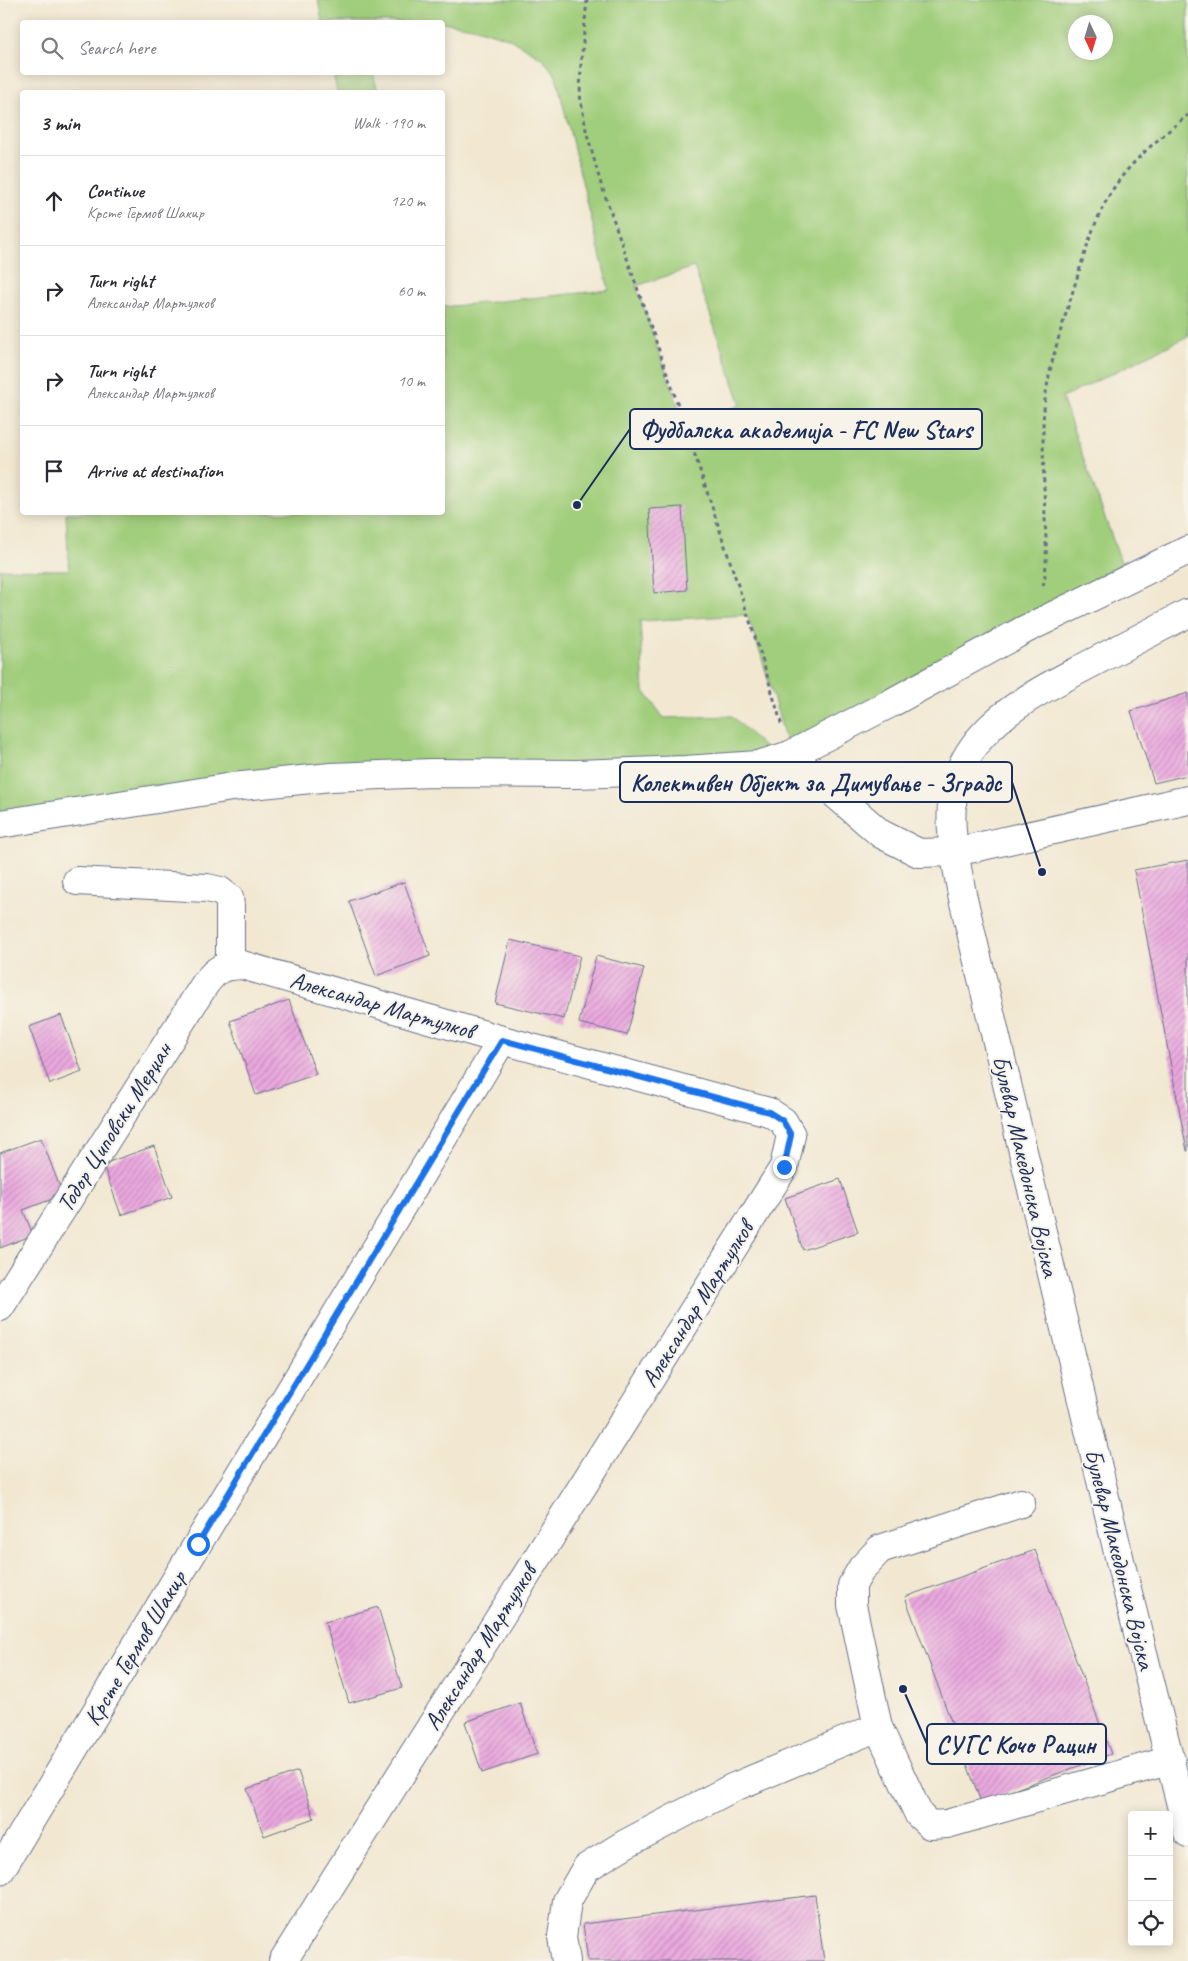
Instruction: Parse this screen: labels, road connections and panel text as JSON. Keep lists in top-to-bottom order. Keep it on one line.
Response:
{"streets":{"street":["Александар Мартулков","Тодор Циповски Мерџан","Булевар Македонска Војска","Крсте Гермов Шакир"]},"crossings":[["Александар Мартулков","Тодор Циповски Мерџан"],["Александар Мартулков","Крсте Гермов Шакир"]],"places":["Фудбалска академија - FC New Stars","Колективен Објект за Димување - Зградс","СУГС Кочо Рацин"],"north":"bottom","page":{"search":"Search here","heading":["3 min","Walk · 190 m"],"list":[["Continue","Крсте Гермов Шакир","120 m"],["Turn right","Александар Мартулков","60 m"],["Turn right","Александар Мартулков","10 m"],"Arrive at destination"],"map_buttons":["+","−"]}}
